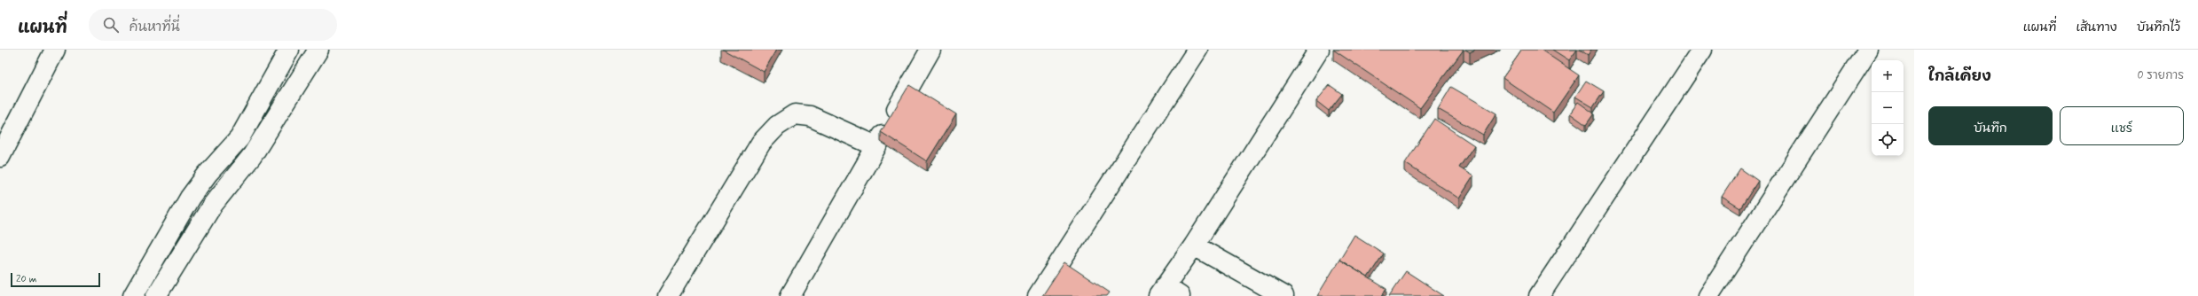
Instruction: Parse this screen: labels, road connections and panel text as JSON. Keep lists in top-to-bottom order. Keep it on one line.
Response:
{"scale_bar":"20 m","page":{"header":"แผนที่","search":"ค้นหาที่นี่","nav":["แผนที่","เส้นทาง","บันทึกไว้"],"heading":["ใกล้เคียง","0 รายการ"],"map_buttons":["+","−"],"buttons":["บันทึก","แชร์"],"scale":"20 m"}}
